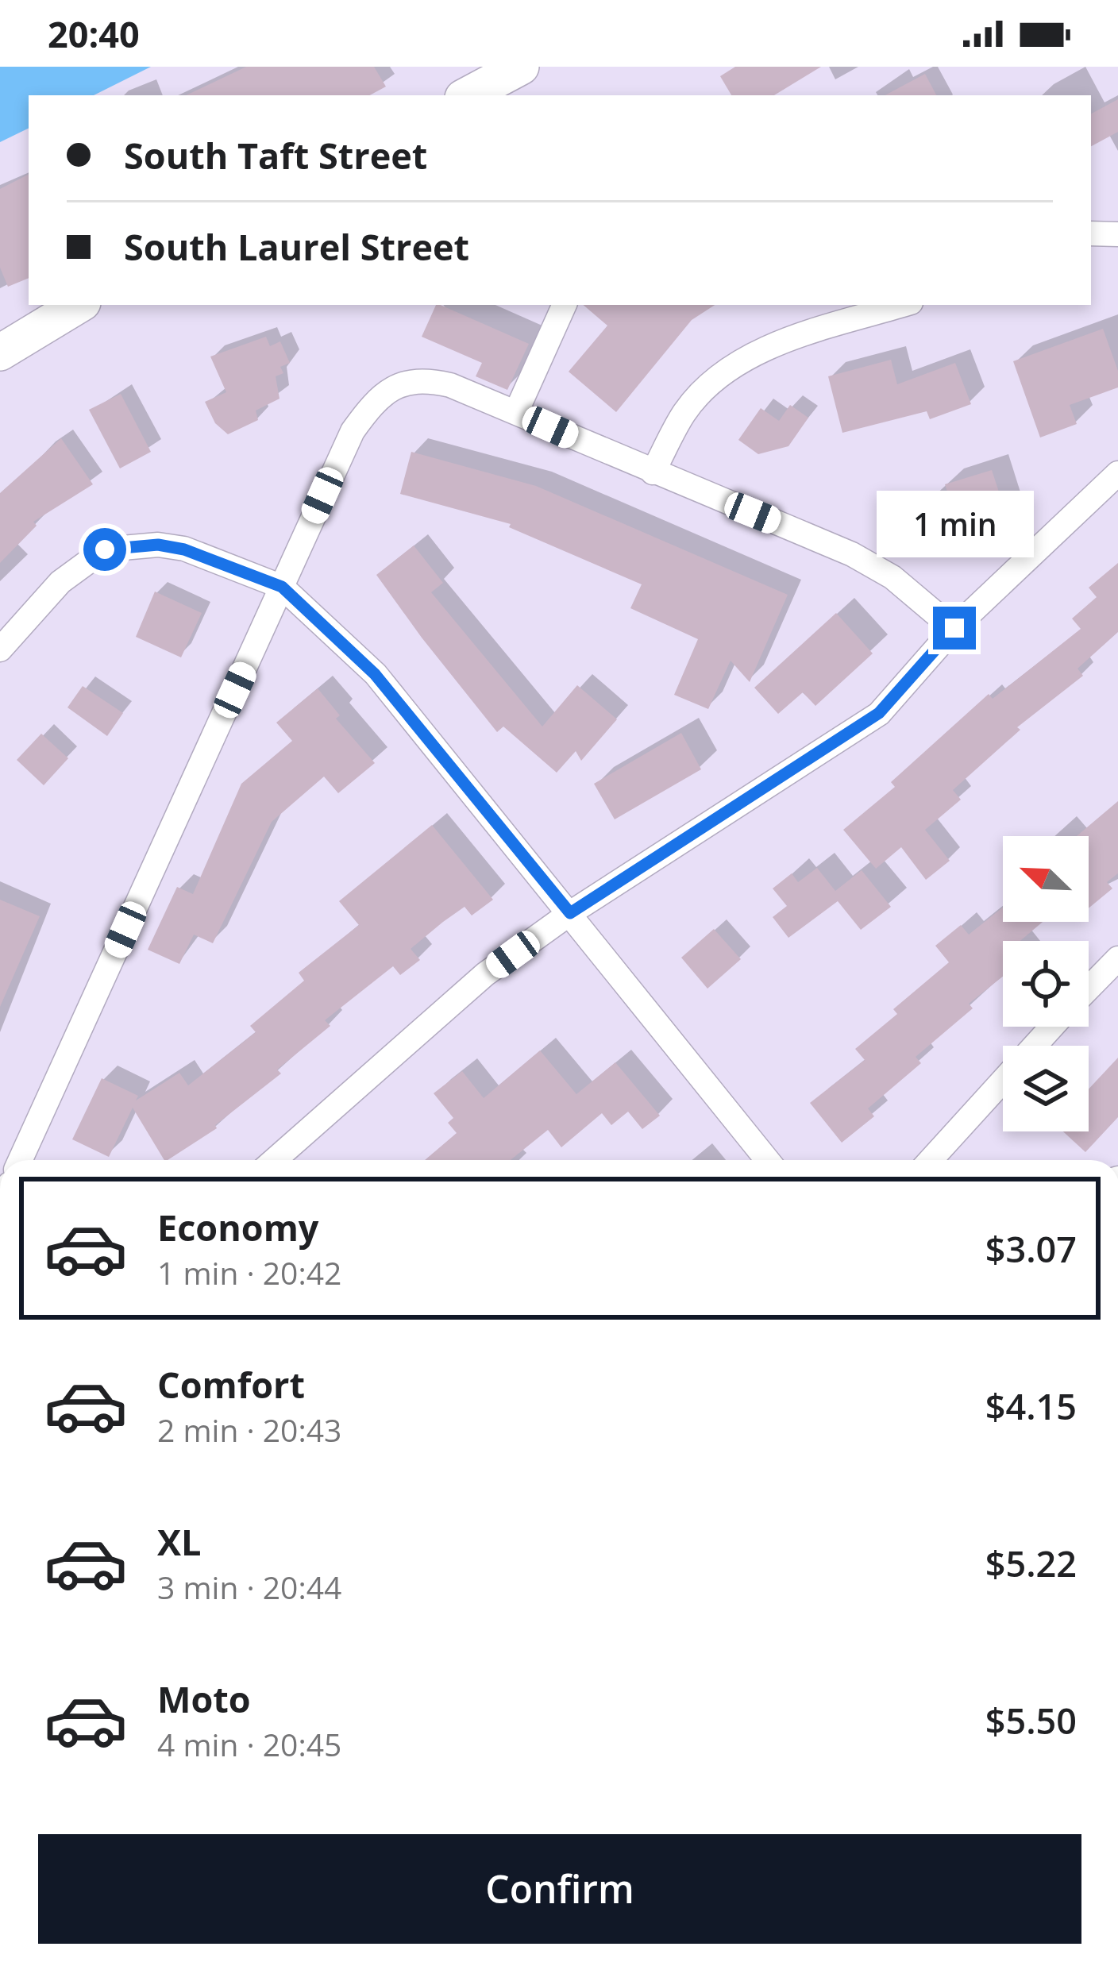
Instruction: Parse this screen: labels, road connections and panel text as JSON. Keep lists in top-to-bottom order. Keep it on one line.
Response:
{"north":"top left","page":{"status":"20:40","banner":["South Taft Street","South Laurel Street"],"bubble":"1 min","list":[{"name":"Economy","note":"1 min · 20:42","value":"$3.07"},{"name":"Comfort","note":"2 min · 20:43","value":"$4.15"},{"name":"XL","note":"3 min · 20:44","value":"$5.22"},{"name":"Moto","note":"4 min · 20:45","value":"$5.50"}],"buttons":"Confirm"}}
